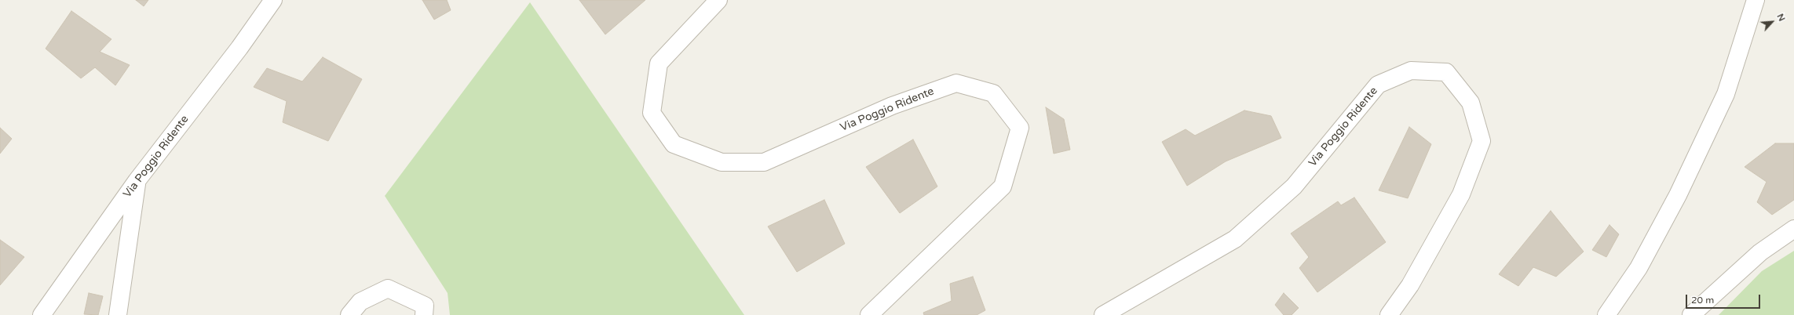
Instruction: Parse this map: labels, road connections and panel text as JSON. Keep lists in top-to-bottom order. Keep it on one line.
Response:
{"streets":{"street":["Via Poggio Ridente"]},"scale_bar":"20 m","north":"top right"}
